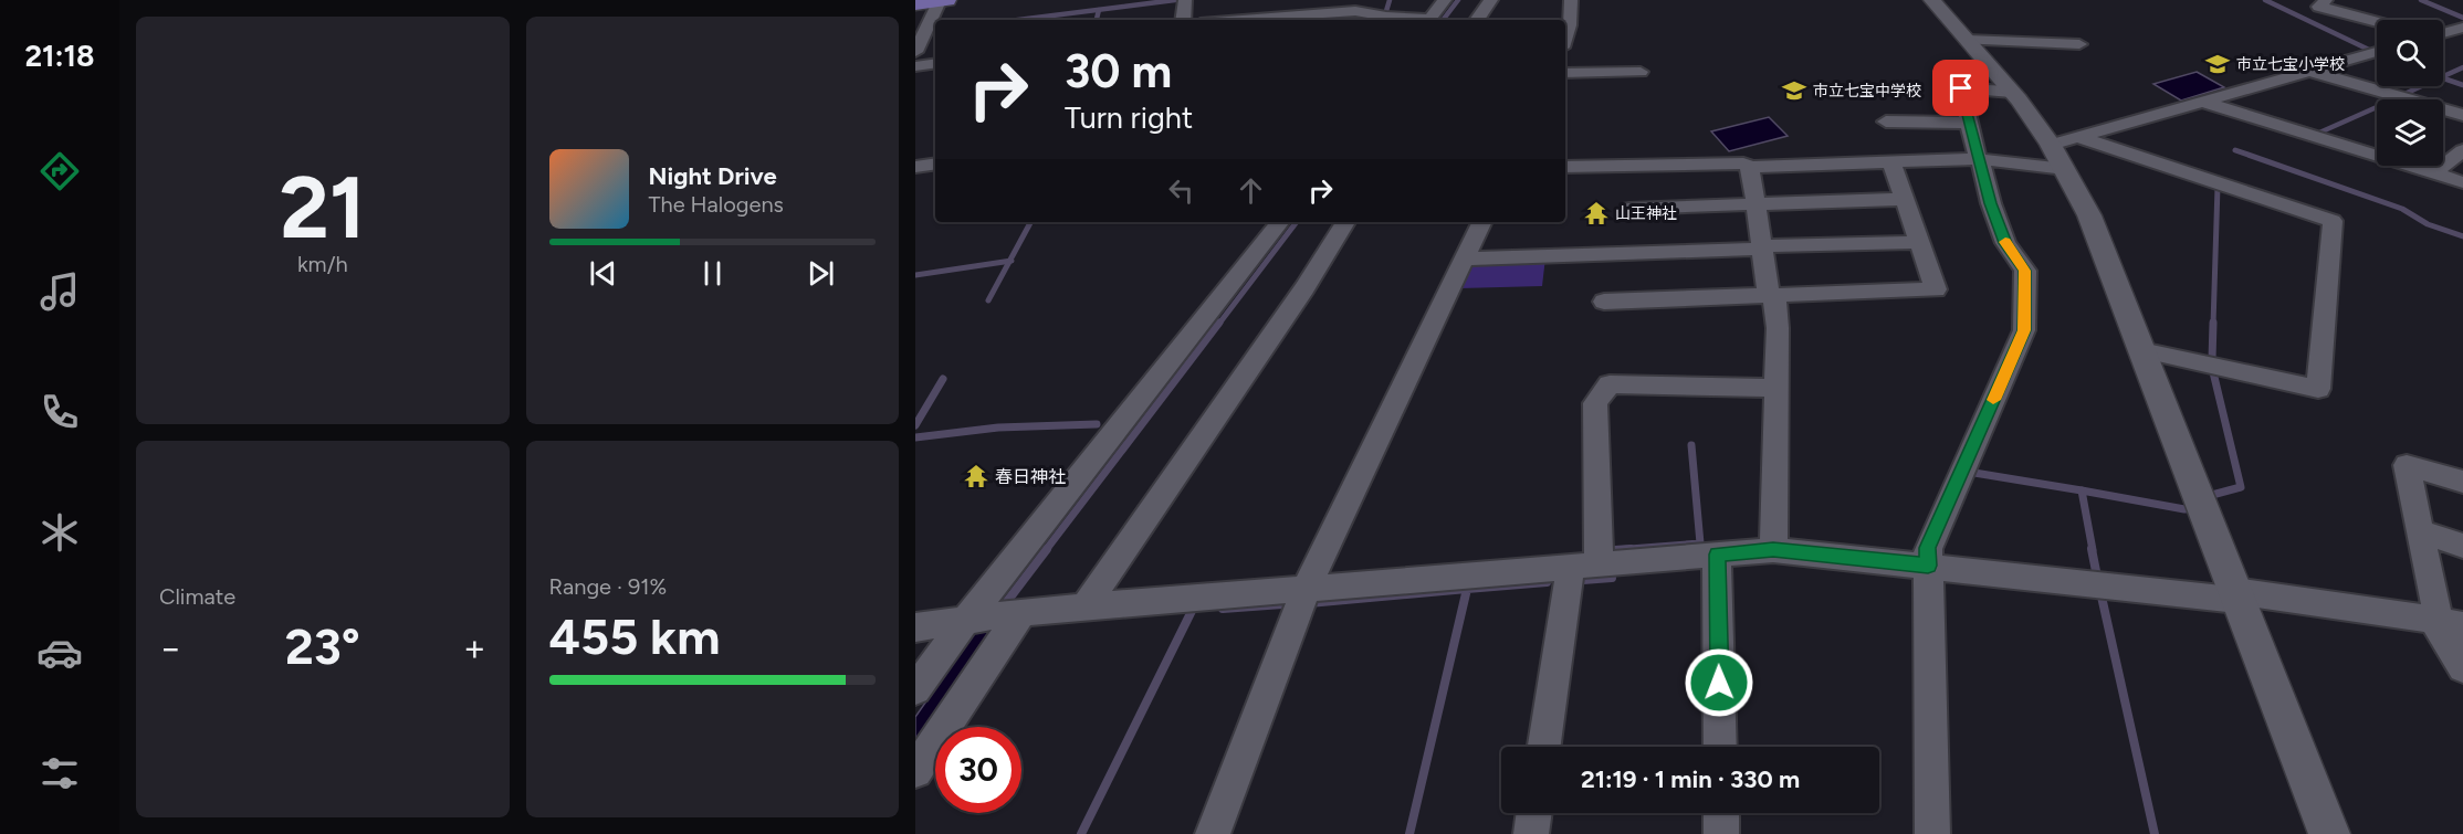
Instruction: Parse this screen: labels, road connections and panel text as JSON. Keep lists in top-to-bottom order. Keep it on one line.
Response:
{"places":{"school or university":["市立七宝小学校","市立七宝中学校"],"temple":["山王神社","春日神社"]},"page":{"tabs":"21:18","tile":[["21","km/h"],"Climate",["Range · 91%","455 km"]],"turn":["30 m","Turn right"],"song":["Night Drive","The Halogens"],"heat":["−","23°","+"],"limit":"30","trip":"21:19 · 1 min · 330 m"}}
